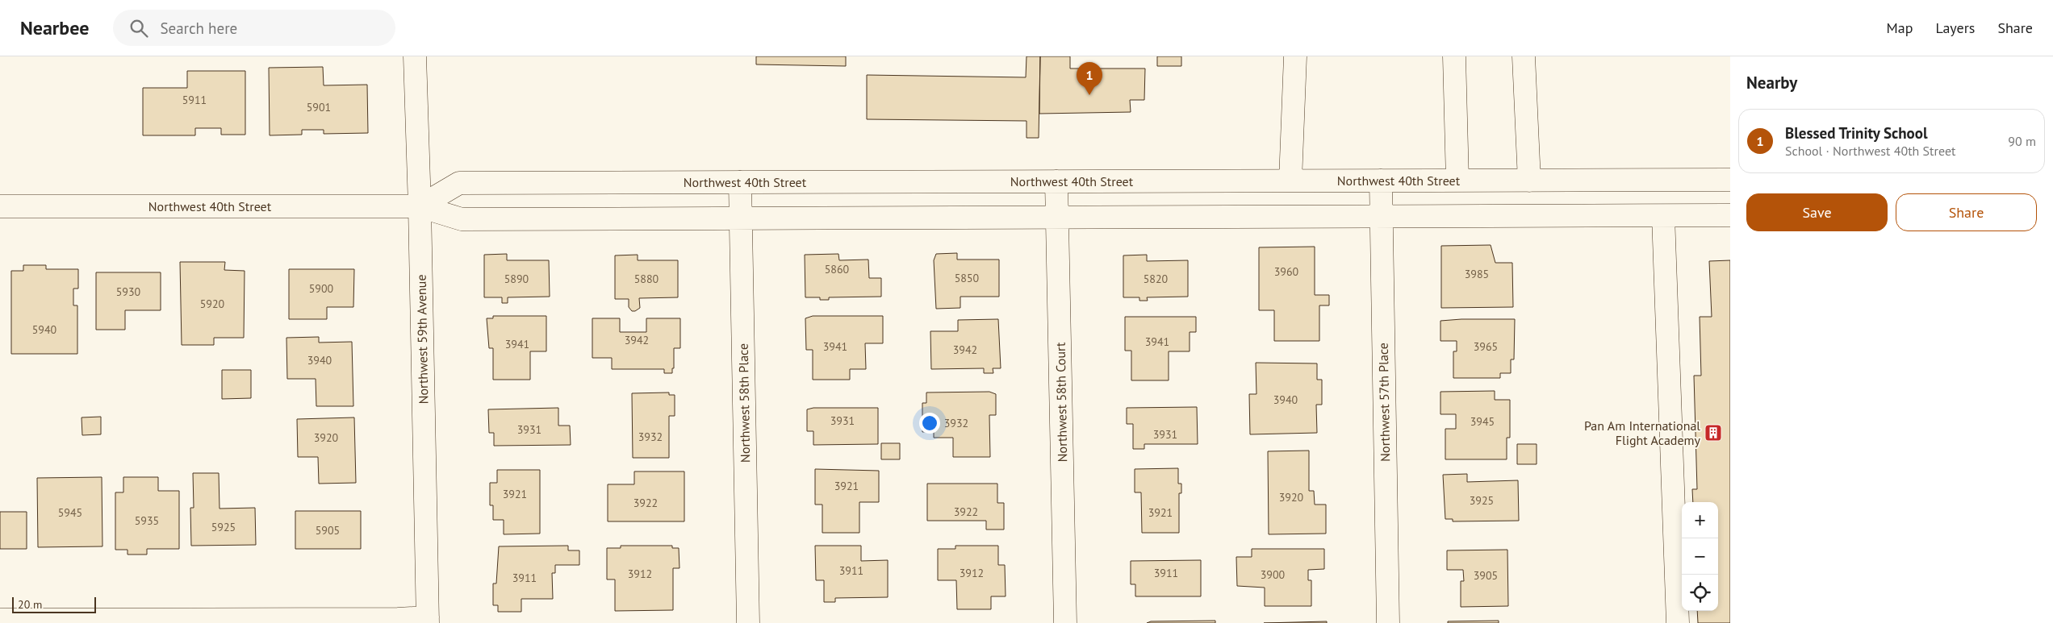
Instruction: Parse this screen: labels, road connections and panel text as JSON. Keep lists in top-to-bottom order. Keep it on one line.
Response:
{"streets":{"street":["Northwest 40th Street","Northwest 59th Avenue","Northwest 58th Court","Northwest 57th Place","Northwest 58th Place"]},"crossings":[["Northwest 40th Street","Northwest 59th Avenue"],["Northwest 40th Street","Northwest 58th Court"],["Northwest 40th Street","Northwest 57th Place"],["Northwest 40th Street","Northwest 58th Place"]],"places":{"building":["Pan Am International Flight Academy"]},"house_numbers":["5911","5901","5860","3960","3985","5850","5890","5880","5820","5900","5930","5920","5940","3942","3941","3941","3941","3965","3942","3940","3940","3931","3945","3932","3931","3931","3932","3920","3921","3921","3920","3925","3922","3922","5945","3921","5935","5925","5905","3911","3912","3911","3912","3900","3905","3911"],"scale_bar":"20 m","page":{"header":"Nearbee","search":"Search here","nav":["Map","Layers","Share"],"heading":"Nearby","pins":"1","list":[{"mark":"1","name":"Blessed Trinity School","note":"School · Northwest 40th Street","value":"90 m"}],"buttons":["Save","Share"],"map_buttons":["+","−"],"scale":"20 m"}}
